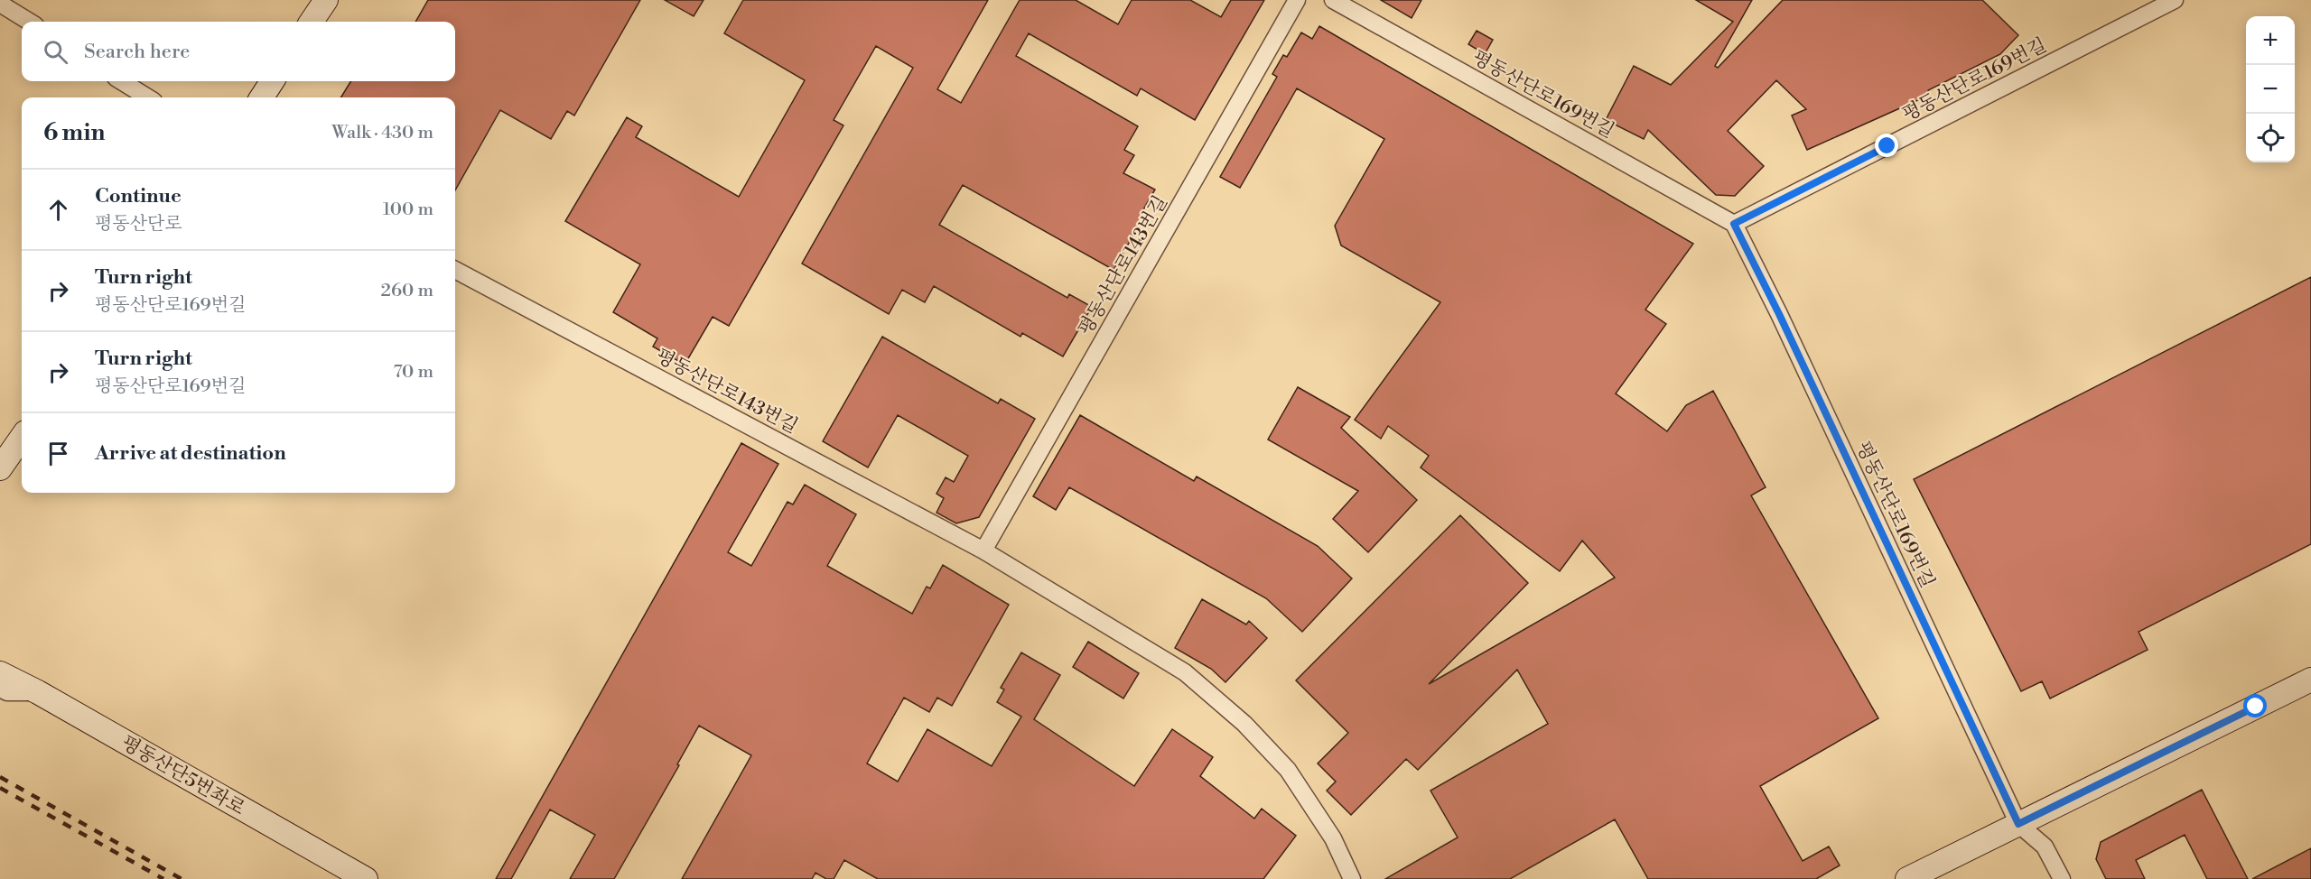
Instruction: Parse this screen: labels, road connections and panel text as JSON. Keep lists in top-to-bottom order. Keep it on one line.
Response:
{"streets":{"street":["평동산단로169번길","평동산단로143번길","평동산단5번좌로"]},"page":{"map_buttons":["+","−"],"search":"Search here","heading":["6 min","Walk · 430 m"],"list":[["Continue","평동산단로","100 m"],["Turn right","평동산단로169번길","260 m"],["Turn right","평동산단로169번길","70 m"],"Arrive at destination"]}}
